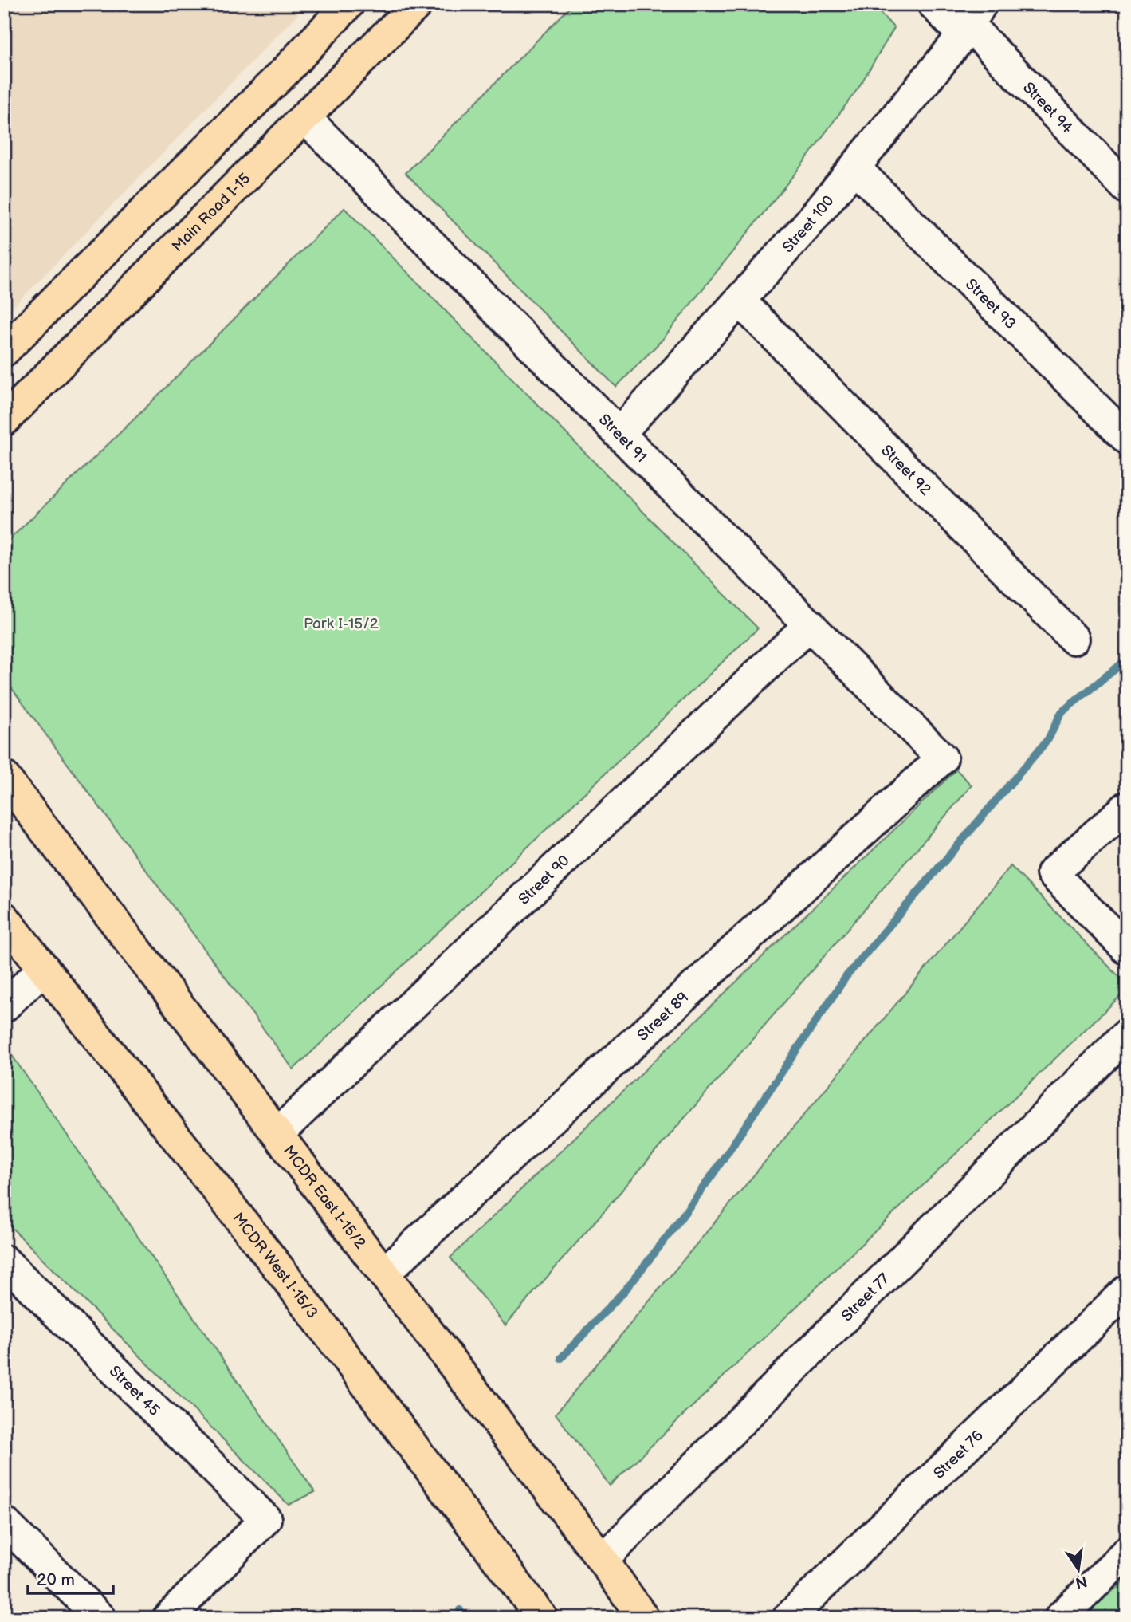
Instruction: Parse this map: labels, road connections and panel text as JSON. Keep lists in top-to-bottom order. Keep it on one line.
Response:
{"streets":{"main road":["Main Road I-15","MCDR East I-15/2","MCDR West I-15/3"],"street":["Street 94","Street 100","Street 93","Street 91","Street 92","Street 90","Street 89","Street 77","Street 45","Street 76"]},"crossings":[["Street 94","Street 100"],["Main Road I-15","Street 91"],["Street 100","Street 93"],["Street 100","Street 91"],["Street 100","Street 92"],["Street 91","Street 90"],["Street 91","Street 89"],["Street 90","MCDR East I-15/2"],["Street 89","MCDR East I-15/2"],["MCDR East I-15/2","Street 77"]],"parks":["Park I-15/2"],"scale_bar":"20 m","north":"bottom"}
